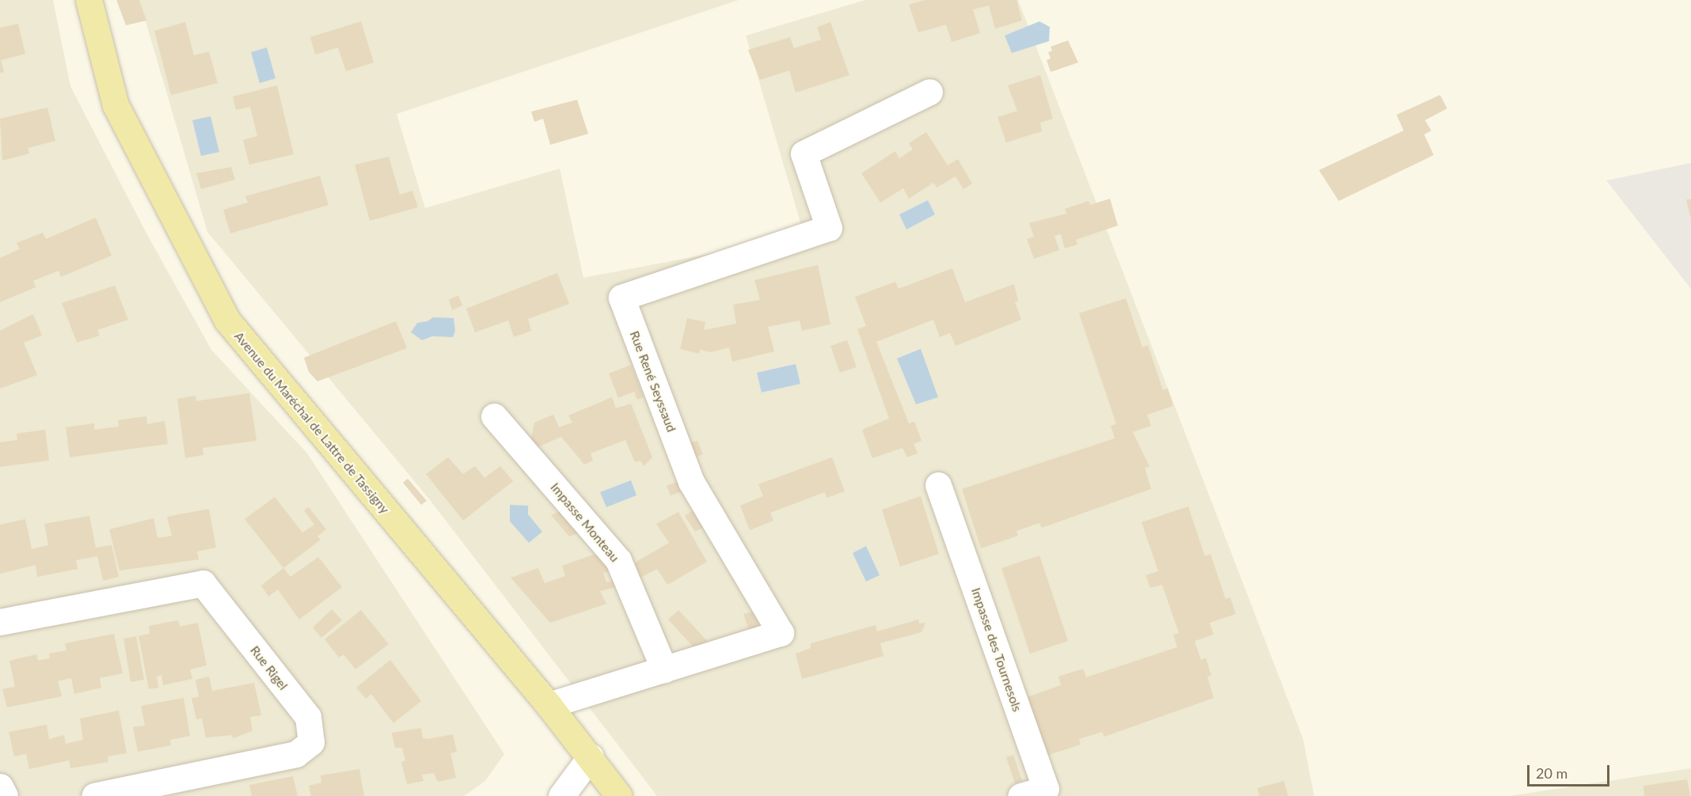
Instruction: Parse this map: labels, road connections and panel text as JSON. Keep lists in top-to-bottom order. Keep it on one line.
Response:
{"streets":{"main road":["Avenue du Maréchal de Lattre de Tassigny"],"street":["Rue René Seyssaud","Impasse Monteau","Impasse des Tournesols","Rue Rigel"]},"crossings":[["Rue René Seyssaud","Avenue du Maréchal de Lattre de Tassigny"],["Rue René Seyssaud","Impasse Monteau"]],"scale_bar":"20 m"}
